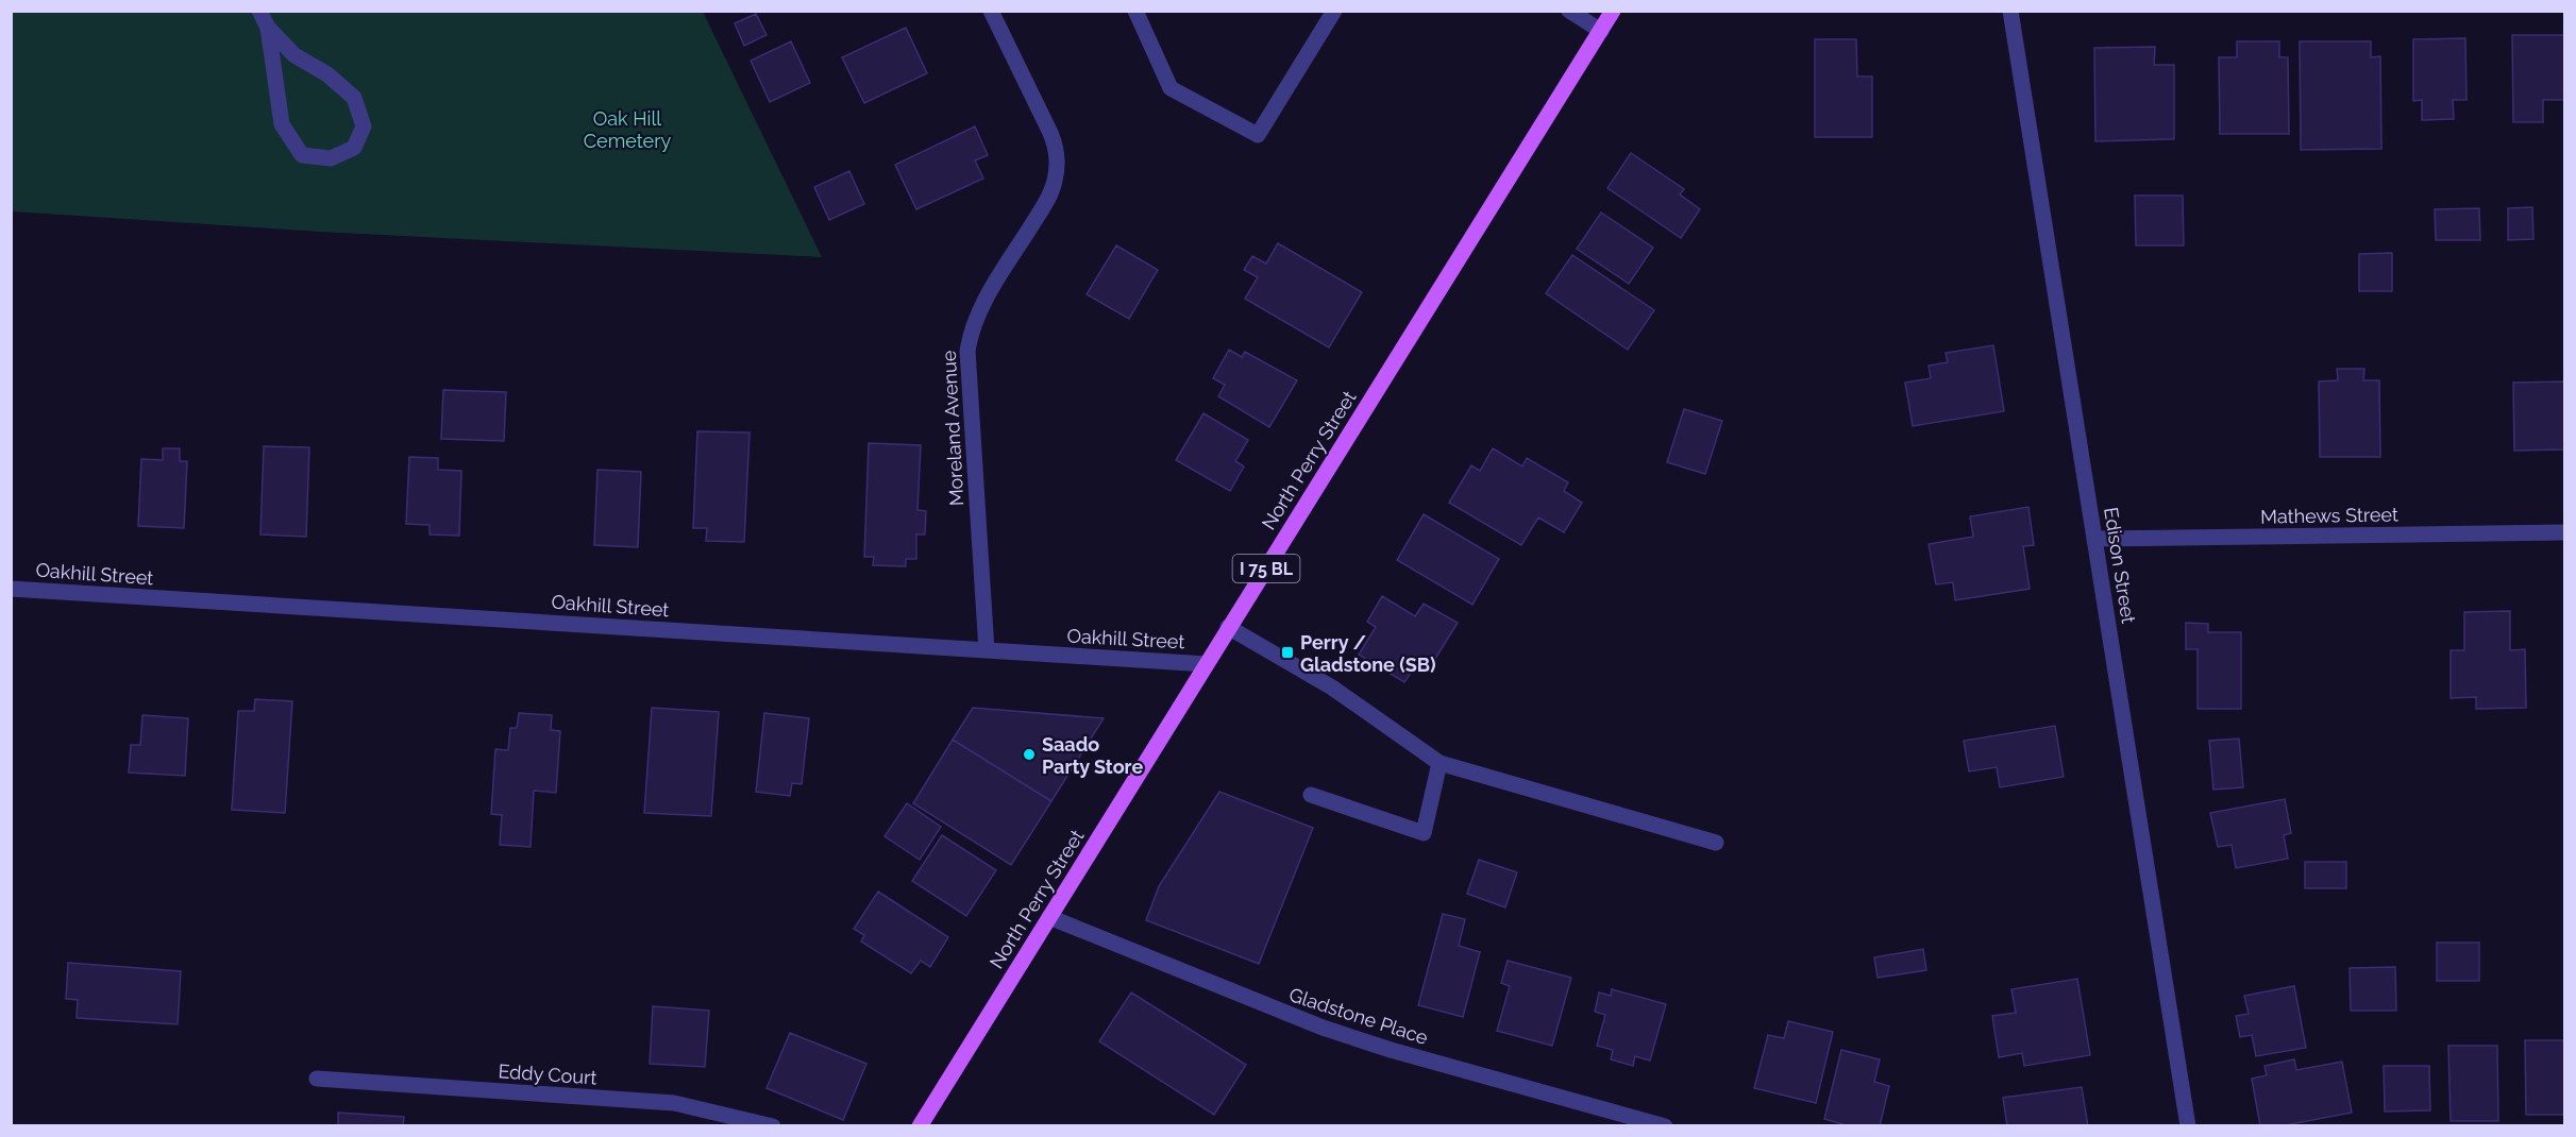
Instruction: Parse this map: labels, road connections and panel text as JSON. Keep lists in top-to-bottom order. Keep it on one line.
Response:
{"streets":{"main road":["North Perry Street","I 75 BL"],"street":["Moreland Avenue","Mathews Street","Edison Street","Oakhill Street","Gladstone Place","Eddy Court"]},"crossings":[["Moreland Avenue","Oakhill Street"],["North Perry Street","Oakhill Street"],["North Perry Street","Gladstone Place"],["Mathews Street","Edison Street"]],"parks":["Oak Hill Cemetery"],"places":{"transit":["Perry / Gladstone (SB)"],"other":["Saado Party Store"]}}
